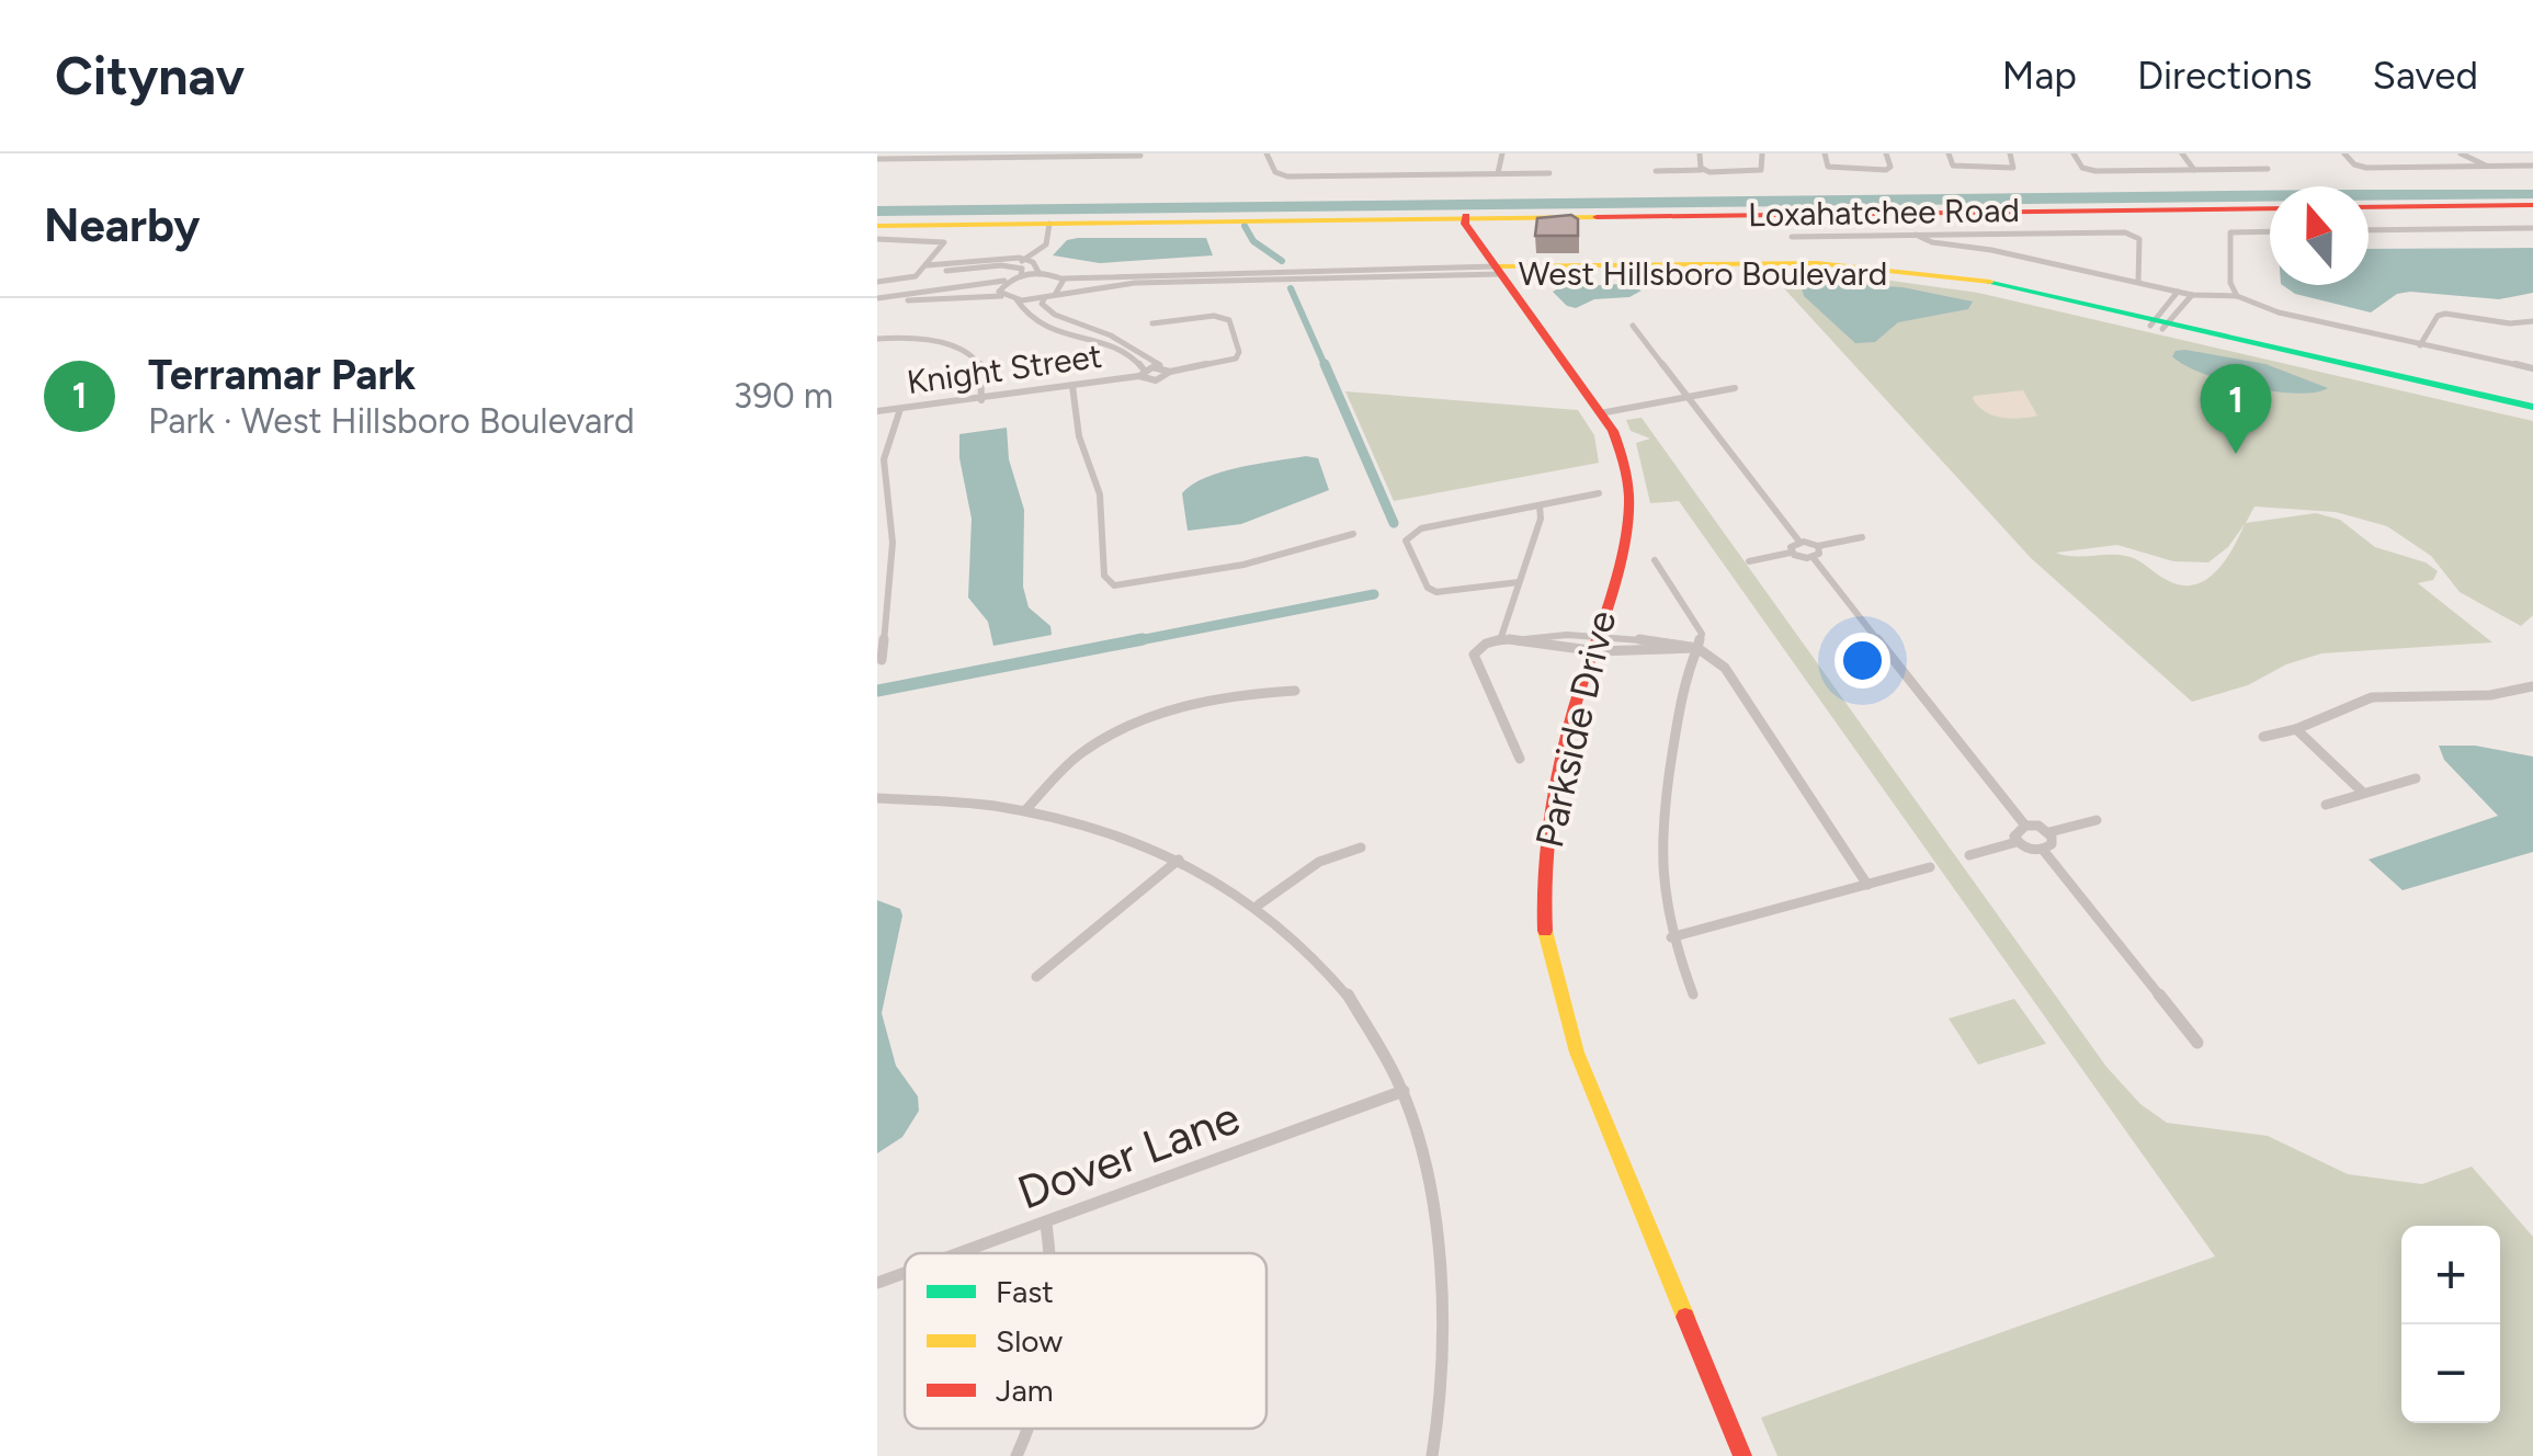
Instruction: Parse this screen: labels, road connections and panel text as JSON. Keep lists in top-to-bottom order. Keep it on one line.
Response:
{"streets":{"street":["Loxahatchee Road","West Hillsboro Boulevard","Knight Street","Parkside Drive","Dover Lane"]},"crossings":[["Loxahatchee Road","Parkside Drive"],["West Hillsboro Boulevard","Parkside Drive"]],"legend":["Fast","Slow","Jam"],"north":"top","page":{"header":"Citynav","nav":["Map","Directions","Saved"],"heading":"Nearby","list":[{"mark":"1","name":"Terramar Park","note":"Park · West Hillsboro Boulevard","value":"390 m"}],"pins":"1","map_buttons":["+","−"]}}
